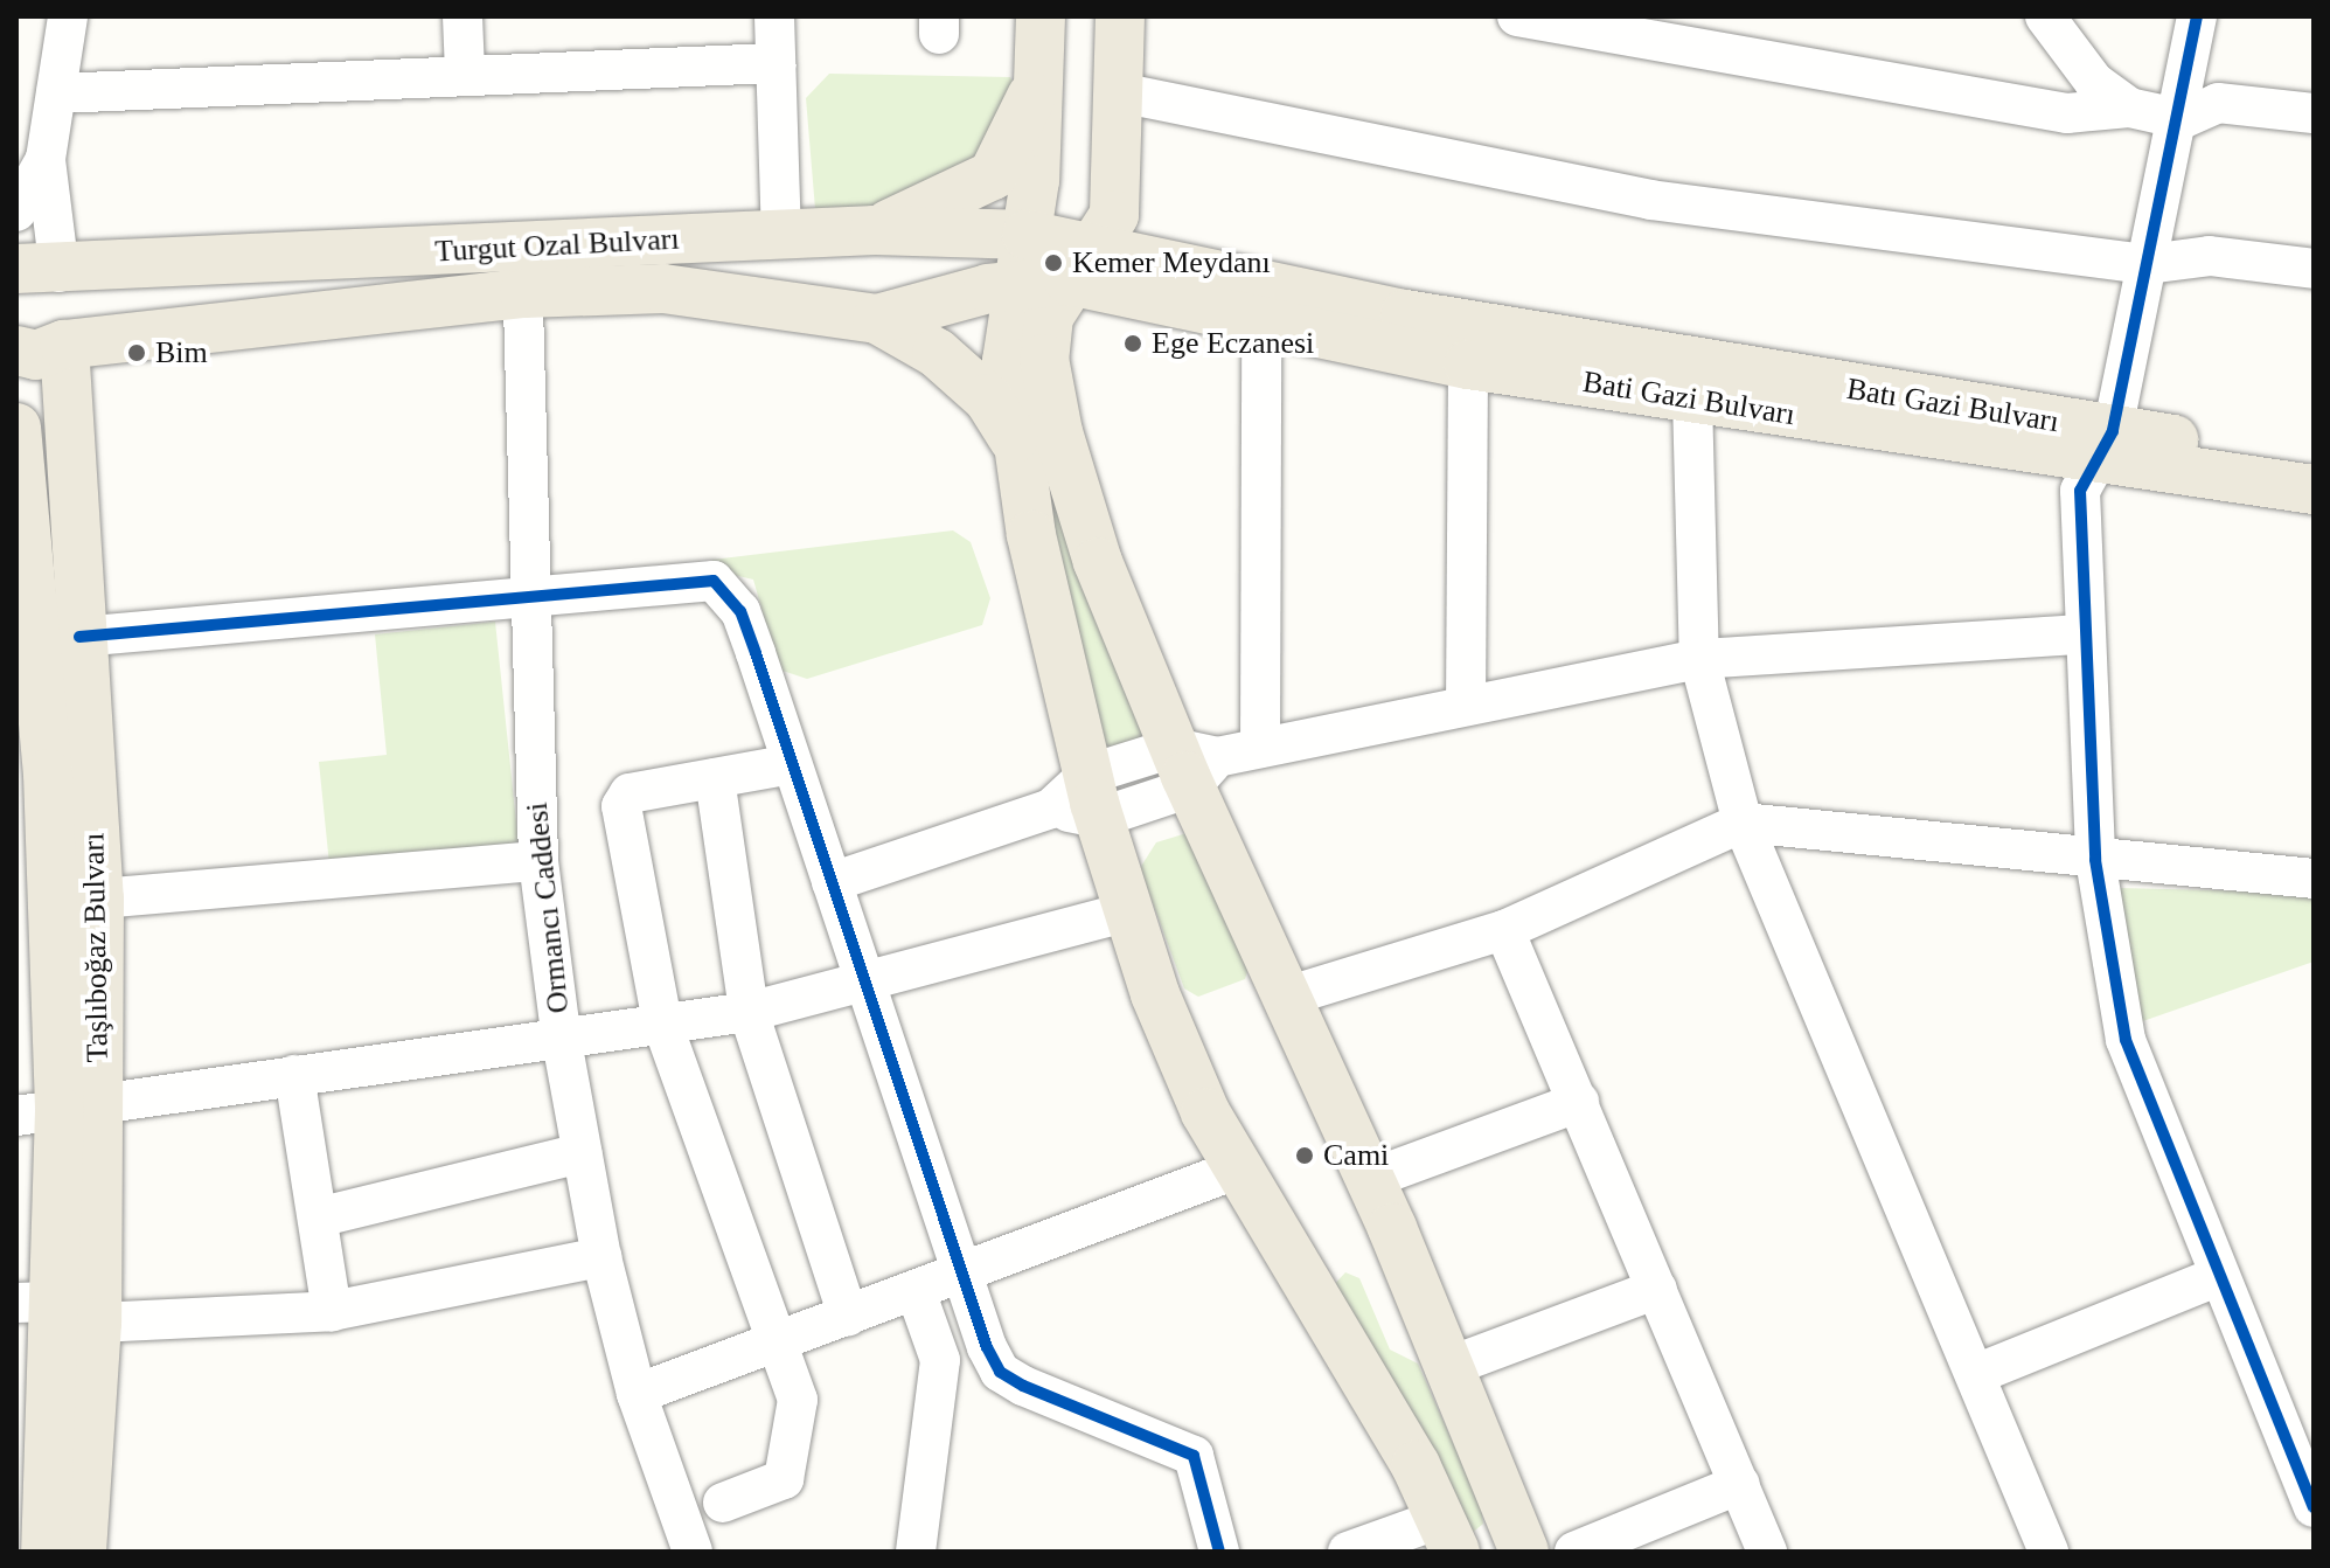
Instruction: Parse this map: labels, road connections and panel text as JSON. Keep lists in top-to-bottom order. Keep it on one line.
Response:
{"streets":{"main road":["Turgut Ozal Bulvarı","Bati Gazi Bulvarı","Batı Gazi Bulvarı","Taşlıboğaz Bulvarı"],"street":["Ormancı Caddesi"]},"crossings":[["Turgut Ozal Bulvarı","Bati Gazi Bulvarı"],["Turgut Ozal Bulvarı","Batı Gazi Bulvarı"],["Turgut Ozal Bulvarı","Ormancı Caddesi"],["Turgut Ozal Bulvarı","Taşlıboğaz Bulvarı"],["Bati Gazi Bulvarı","Batı Gazi Bulvarı"]],"places":["Kemer Meydanı","Ege Eczanesi","Bim","Cami"]}
